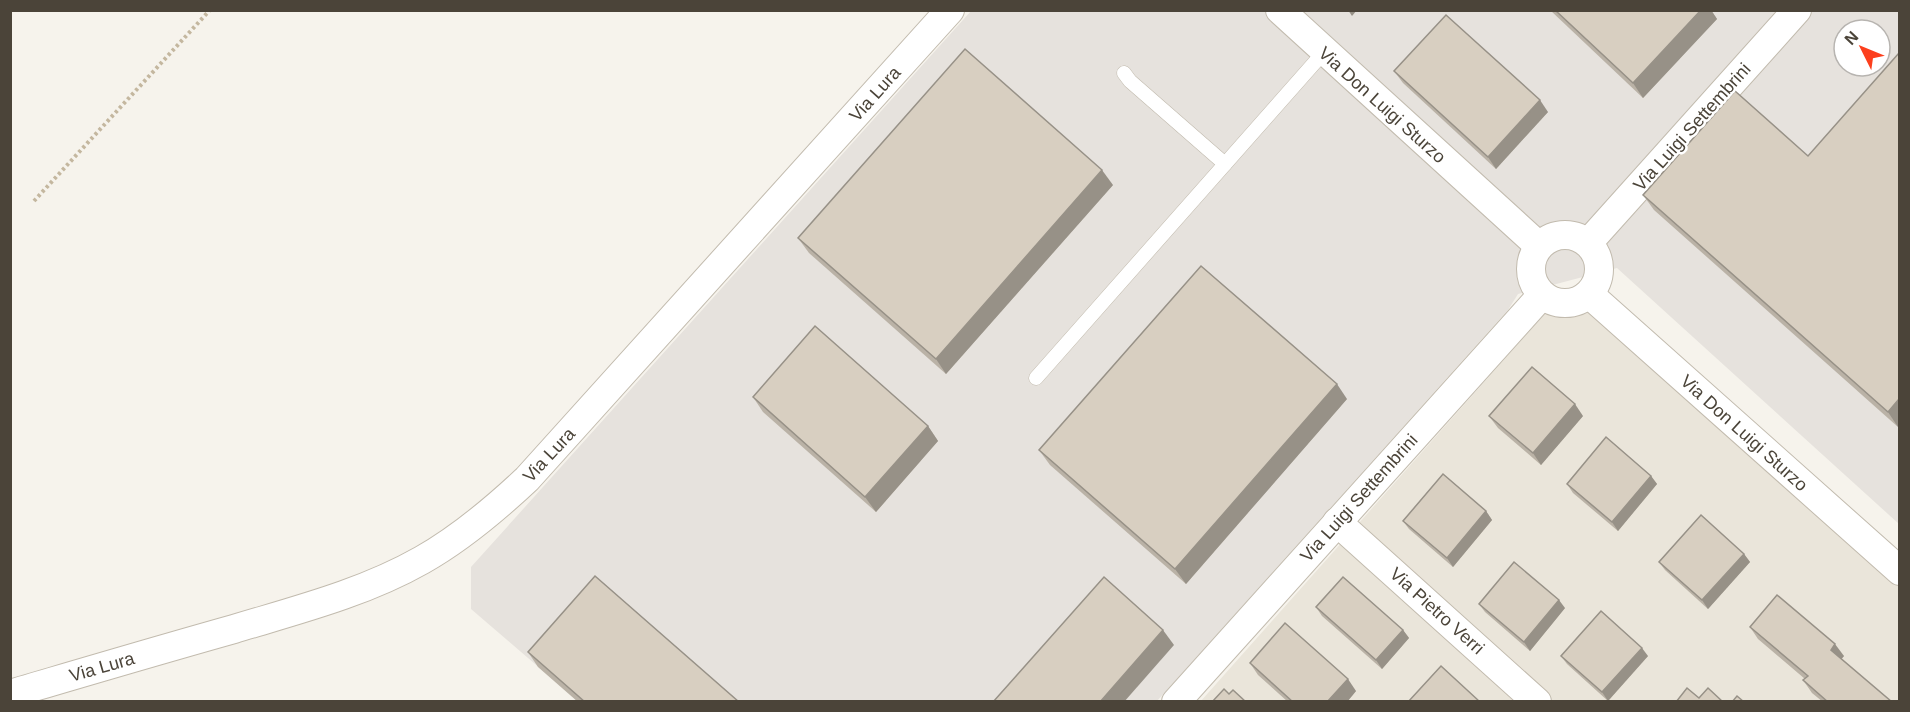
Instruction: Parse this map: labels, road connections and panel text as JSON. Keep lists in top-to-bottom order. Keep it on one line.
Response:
{"streets":{"street":["Via Lura","Via Don Luigi Sturzo","Via Luigi Settembrini","Via Pietro Verri"]},"crossings":[["Via Don Luigi Sturzo","Via Luigi Settembrini"],["Via Luigi Settembrini","Via Pietro Verri"]],"north":"top left"}
